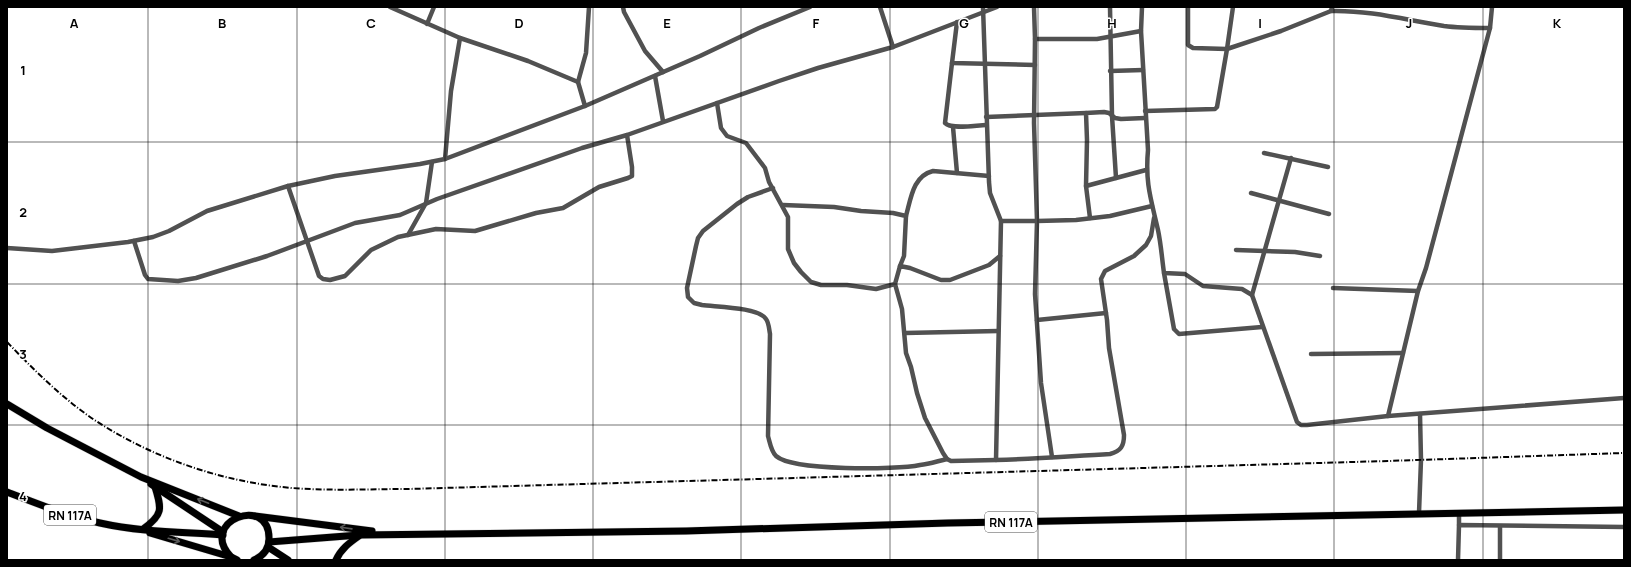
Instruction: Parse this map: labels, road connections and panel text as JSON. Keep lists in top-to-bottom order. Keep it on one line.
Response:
{"streets":{"main road":["RN 117A"]},"grid":{"columns":["A","B","C","D","E","F","G","H","I","J","K"],"rows":["1","2","3","4"]}}
